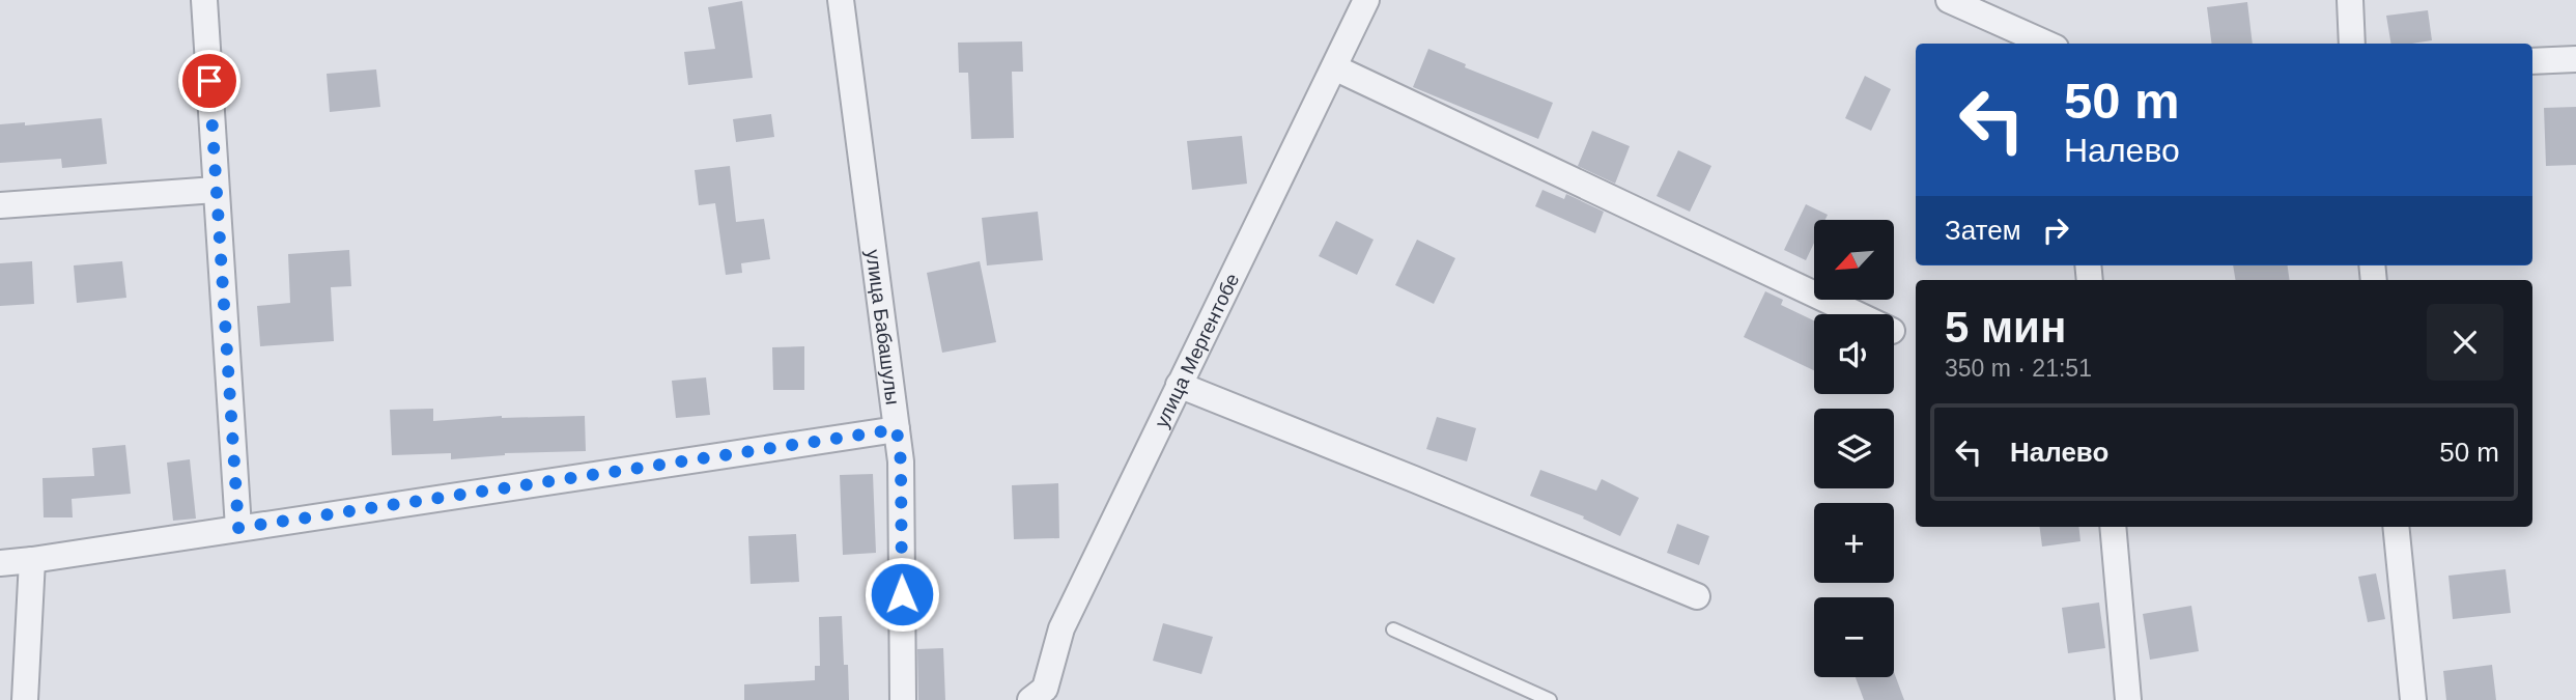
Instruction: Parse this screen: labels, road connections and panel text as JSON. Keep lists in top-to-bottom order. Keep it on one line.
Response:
{"streets":{"street":["улица Бабашулы","улица Мергентобе"]},"north":"bottom left","page":{"turn":["50 m","Налево"],"then":"Затем","map_buttons":["+","−"],"heading":["5 мин","350 m · 21:51"],"list":[{"name":"Налево","value":"50 m"}]}}
